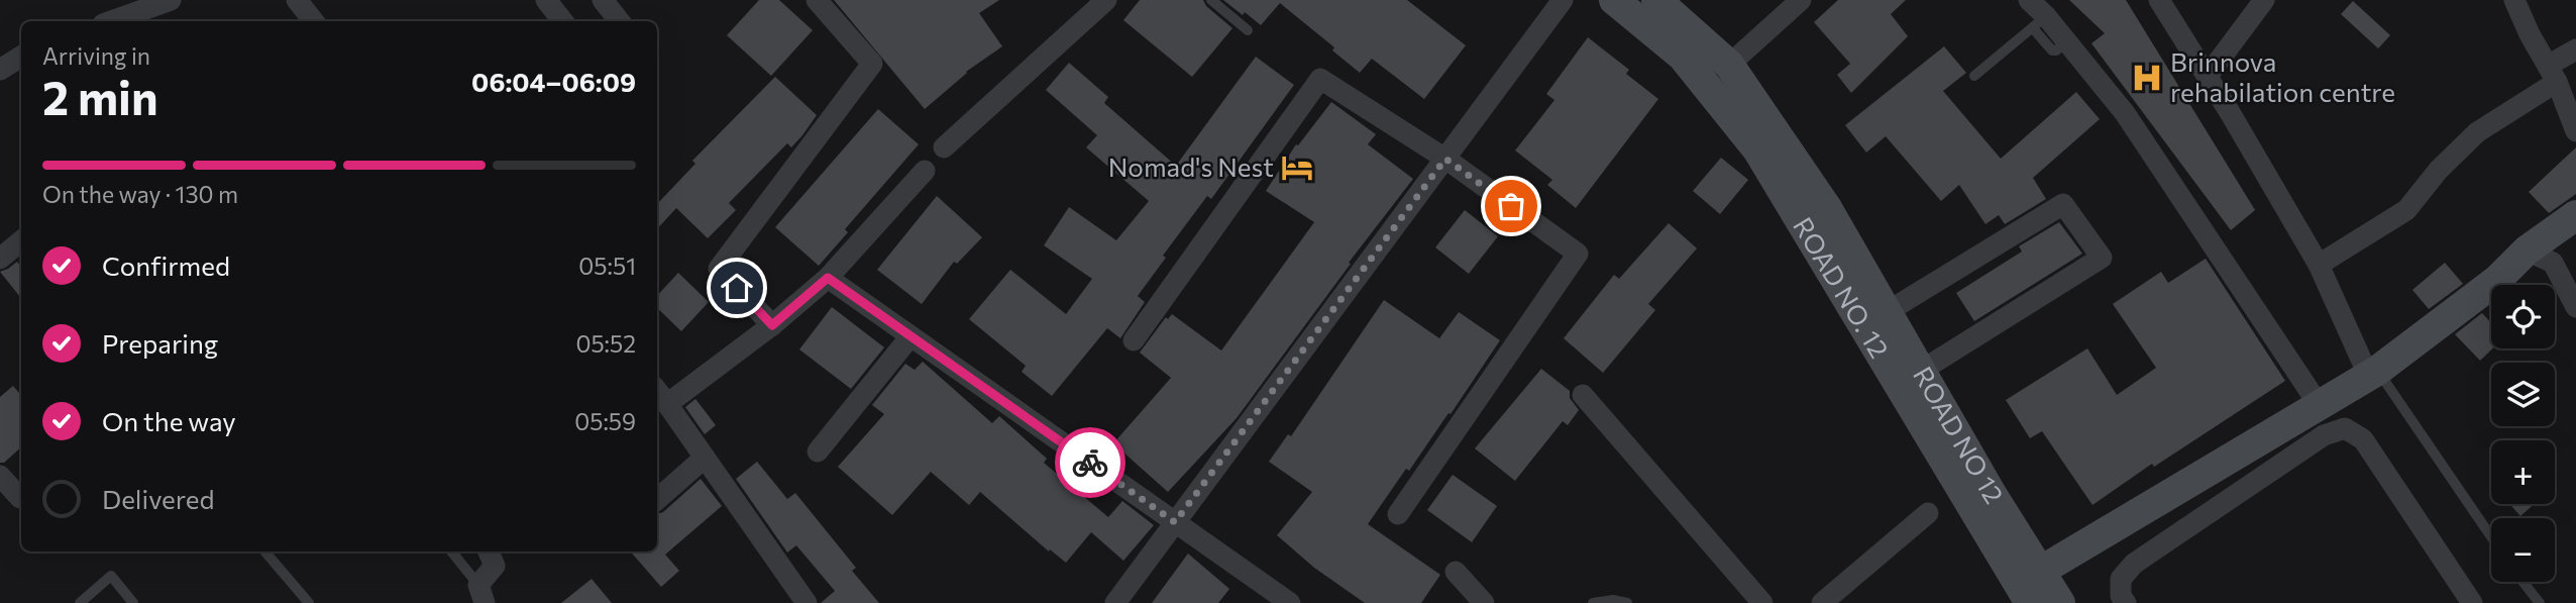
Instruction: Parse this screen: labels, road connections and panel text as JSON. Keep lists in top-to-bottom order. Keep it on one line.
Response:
{"streets":{"main road":["ROAD NO. 12","ROAD NO 12"]},"places":{"hospital":["Brinnova rehabilation centre"],"hotel":["Nomad's Nest"]},"page":{"heading":["2 min","Arriving in","06:04–06:09"],"bar":"On the way · 130 m","list":[["Confirmed","05:51"],["Preparing","05:52"],["On the way","05:59"],"Delivered"],"map_buttons":["+","−"]}}
